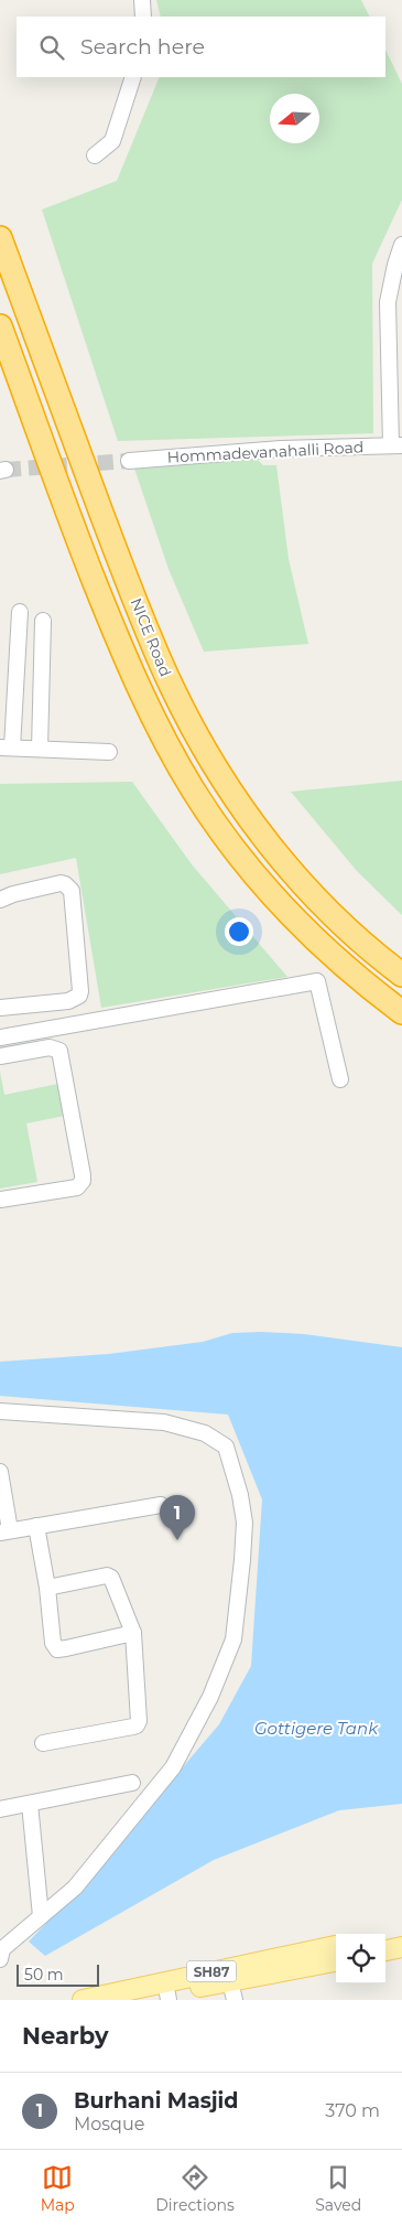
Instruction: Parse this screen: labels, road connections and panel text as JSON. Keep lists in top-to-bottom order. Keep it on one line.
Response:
{"streets":{"highway":["NICE Road"],"main road":["SH87"],"street":["Hommadevanahalli Road"]},"water":["Gottigere Tank"],"scale_bar":"50 m","north":"left","page":{"search":"Search here","pins":"1","scale":"50 m","heading":"Nearby","list":[{"mark":"1","name":"Burhani Masjid","note":"Mosque","value":"370 m"}],"nav":["Map","Directions","Saved"]}}
